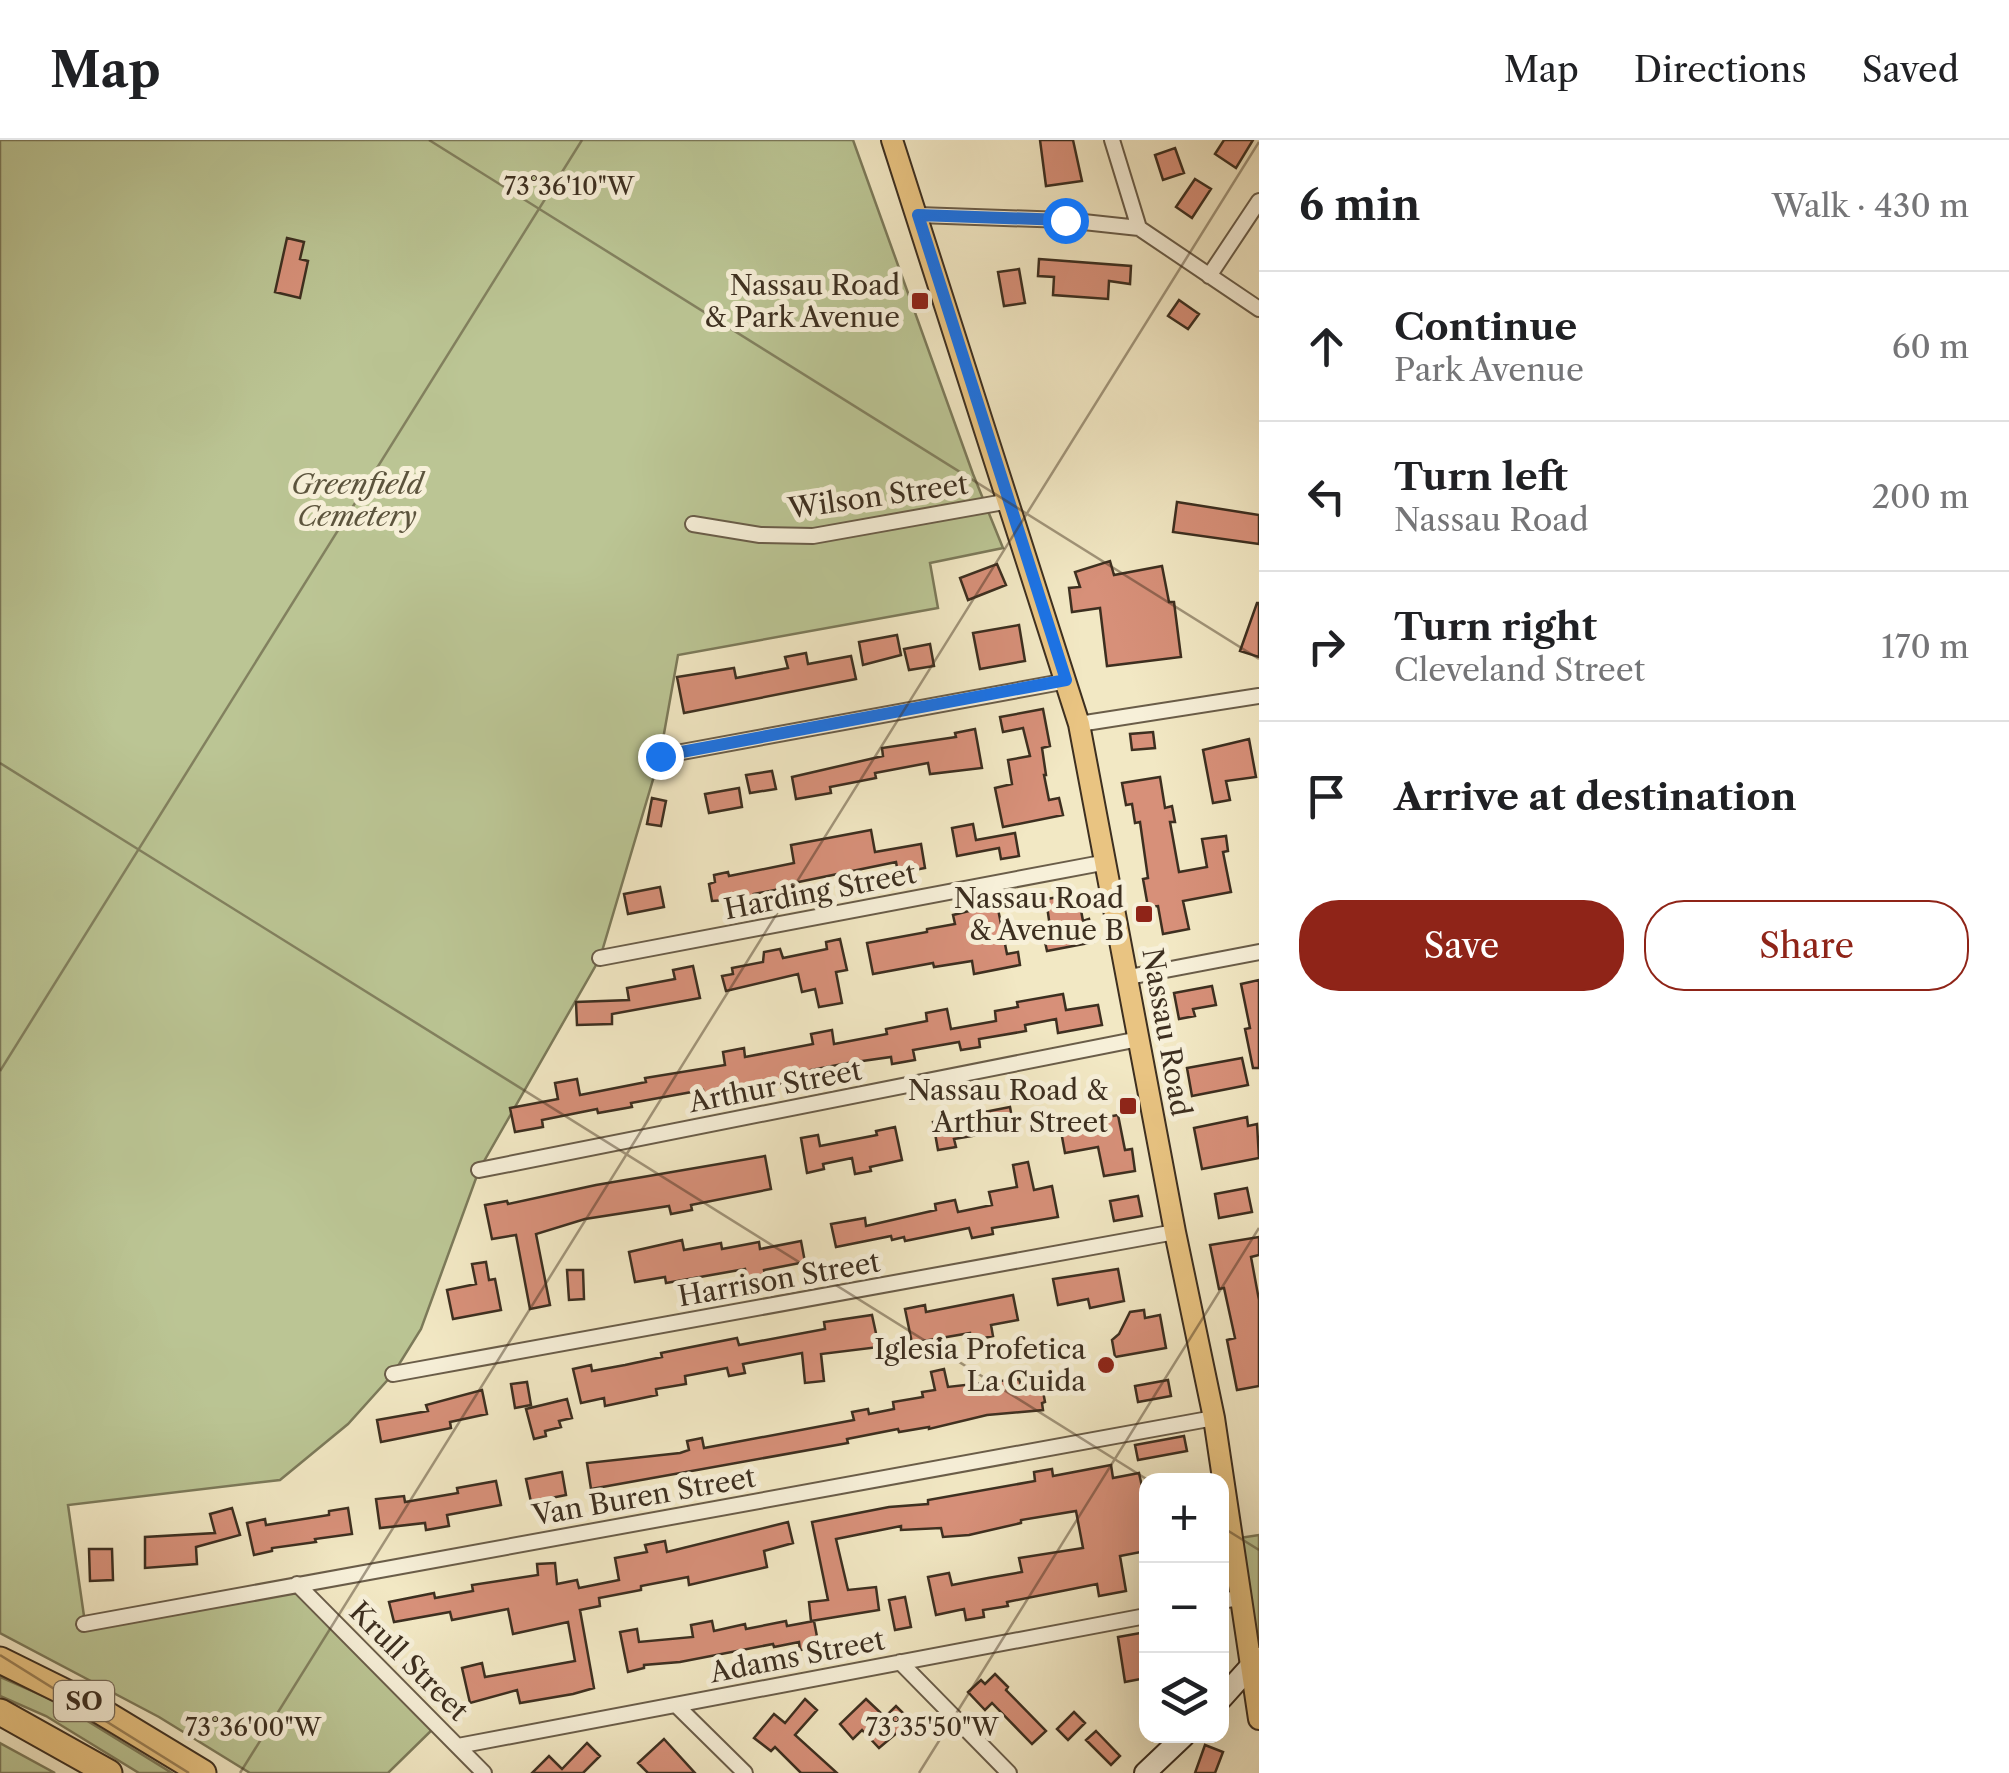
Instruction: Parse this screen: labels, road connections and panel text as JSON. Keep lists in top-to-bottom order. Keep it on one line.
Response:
{"streets":{"highway":["SO"],"main road":["Nassau Road"],"street":["Wilson Street","Harding Street","Arthur Street","Harrison Street","Van Buren Street","Adams Street","Krull Street"]},"crossings":[["Wilson Street","Nassau Road"],["Harding Street","Nassau Road"],["Nassau Road","Arthur Street"],["Nassau Road","Harrison Street"],["Nassau Road","Van Buren Street"],["Van Buren Street","Krull Street"],["Adams Street","Krull Street"]],"parks":["Greenfield Cemetery"],"places":{"transit":["Nassau Road & Park Avenue","Nassau Road & Avenue B","Nassau Road & Arthur Street"],"other":["Iglesia Profetica La Cuida"]},"page":{"header":"Map","nav":["Map","Directions","Saved"],"heading":["6 min","Walk · 430 m"],"list":[["Continue","Park Avenue","60 m"],["Turn left","Nassau Road","200 m"],["Turn right","Cleveland Street","170 m"],"Arrive at destination"],"buttons":["Save","Share"],"map_buttons":["+","−"]},"coordinates":["73°36'10\"W","73°36'00\"W","73°35'50\"W"]}
